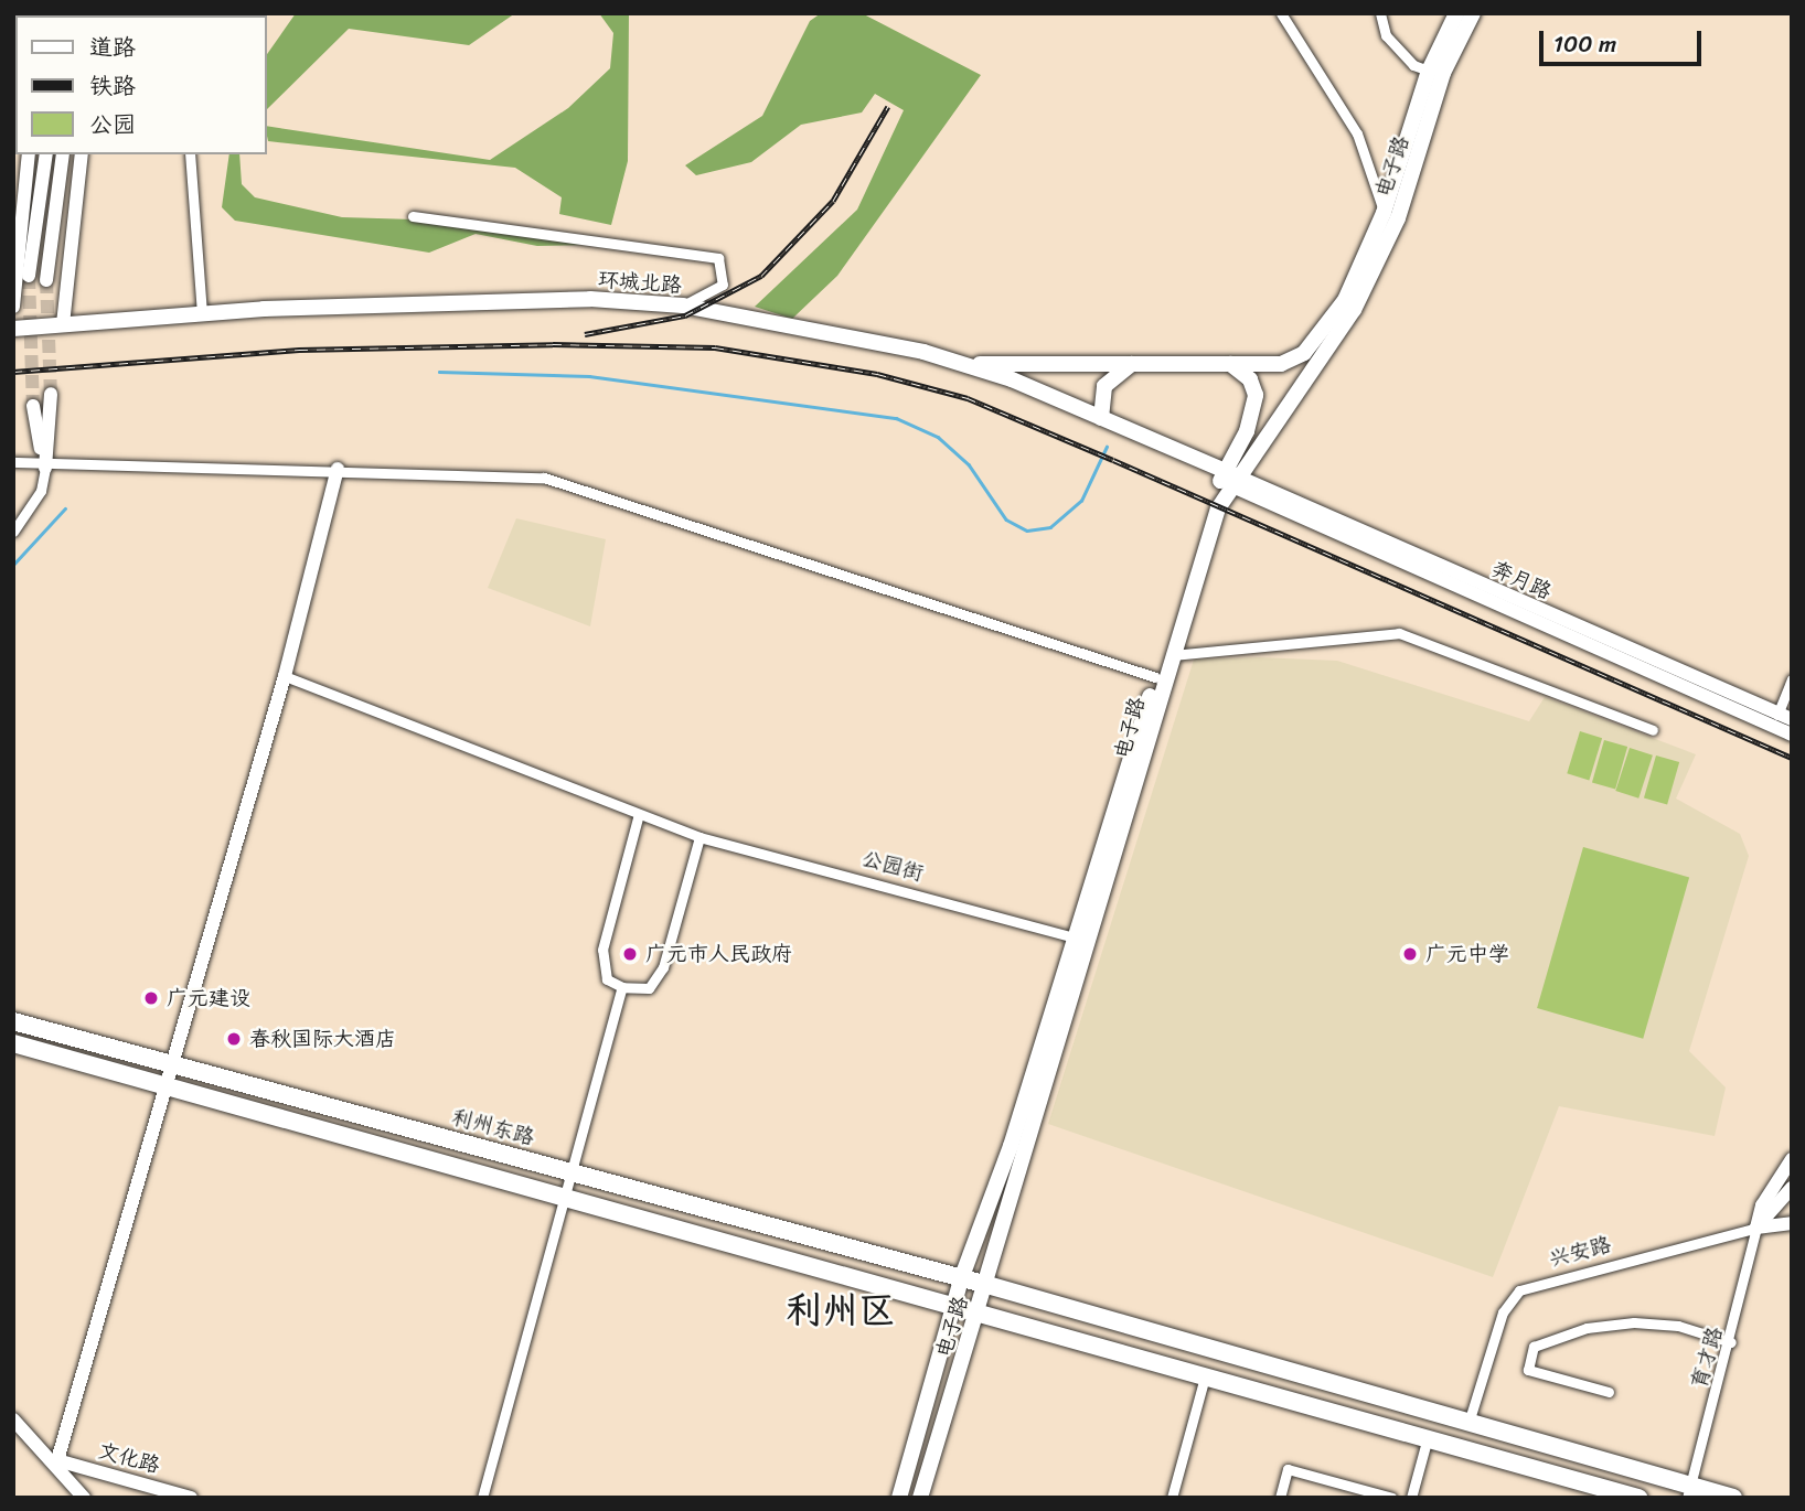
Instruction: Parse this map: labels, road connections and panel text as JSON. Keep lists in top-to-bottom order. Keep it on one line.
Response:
{"streets":{"highway":["利州东路"],"main road":["电子路","环城北路"],"street":["奔月路","公园街","兴安路","育才路","文化路"]},"crossings":[["电子路","环城北路"],["电子路","奔月路"],["电子路","公园街"],["电子路","利州东路"],["环城北路","奔月路"],["利州东路","兴安路"],["利州东路","育才路"],["兴安路","育才路"]],"districts":["利州区"],"places":["广元市人民政府","广元中学","广元建设","春秋国际大酒店"],"legend":["道路","铁路","公园"],"scale_bar":"100 m"}
